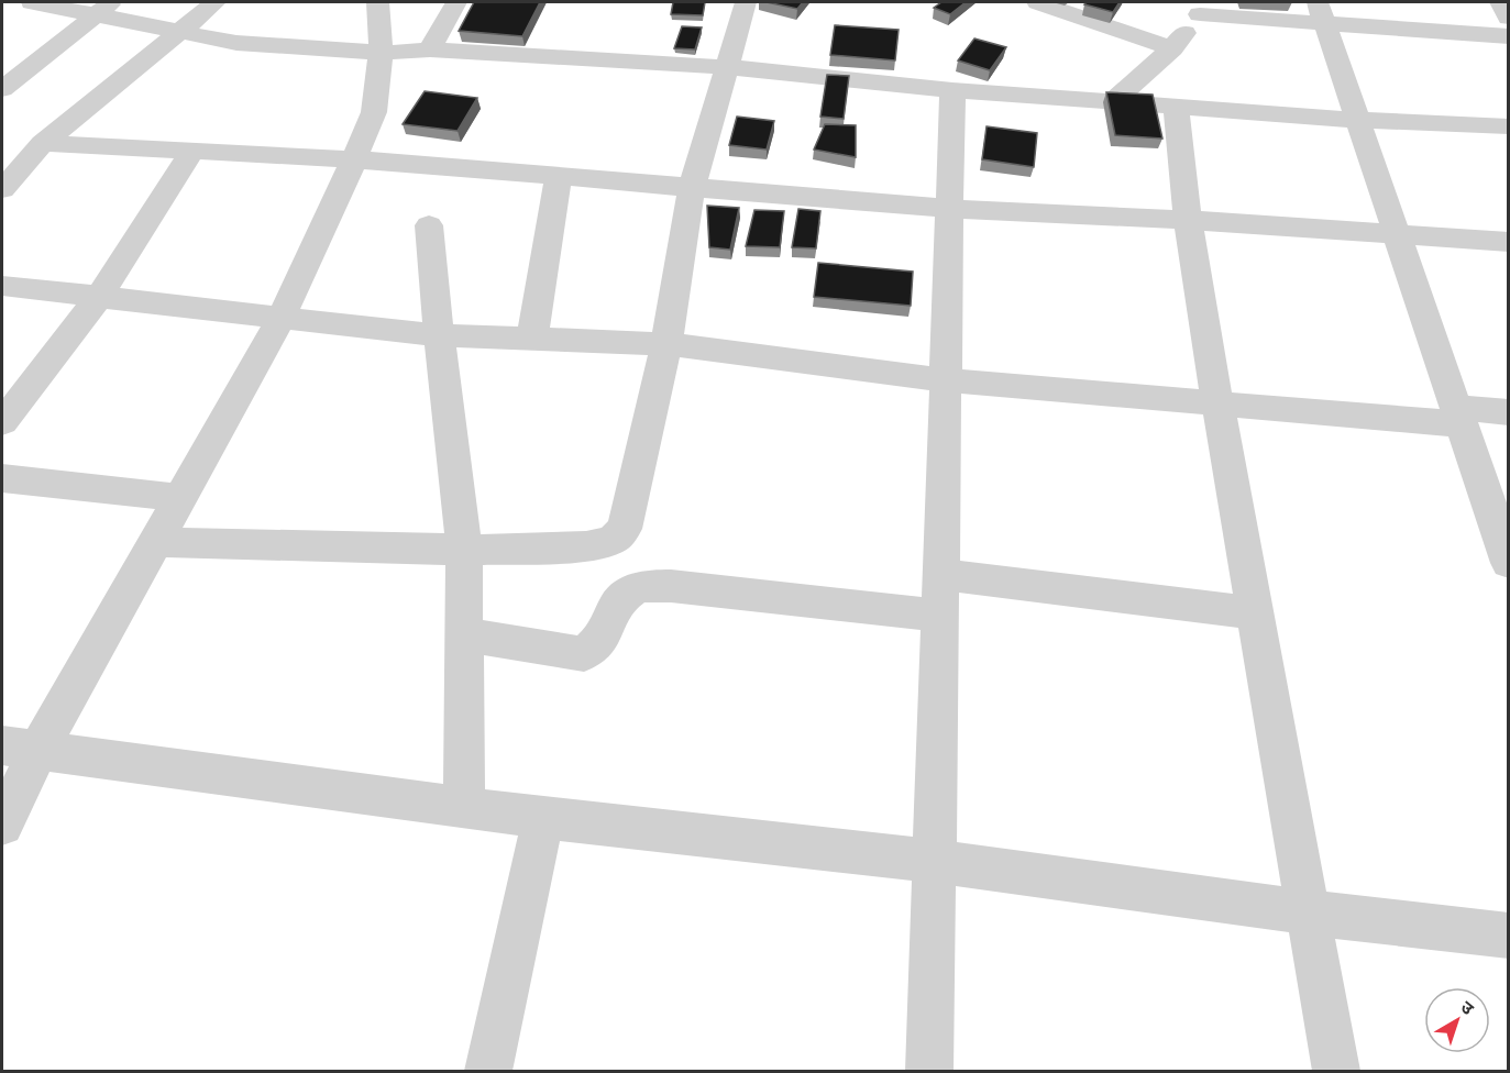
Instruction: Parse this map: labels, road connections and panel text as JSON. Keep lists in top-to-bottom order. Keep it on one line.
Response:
{"north":"top right"}
